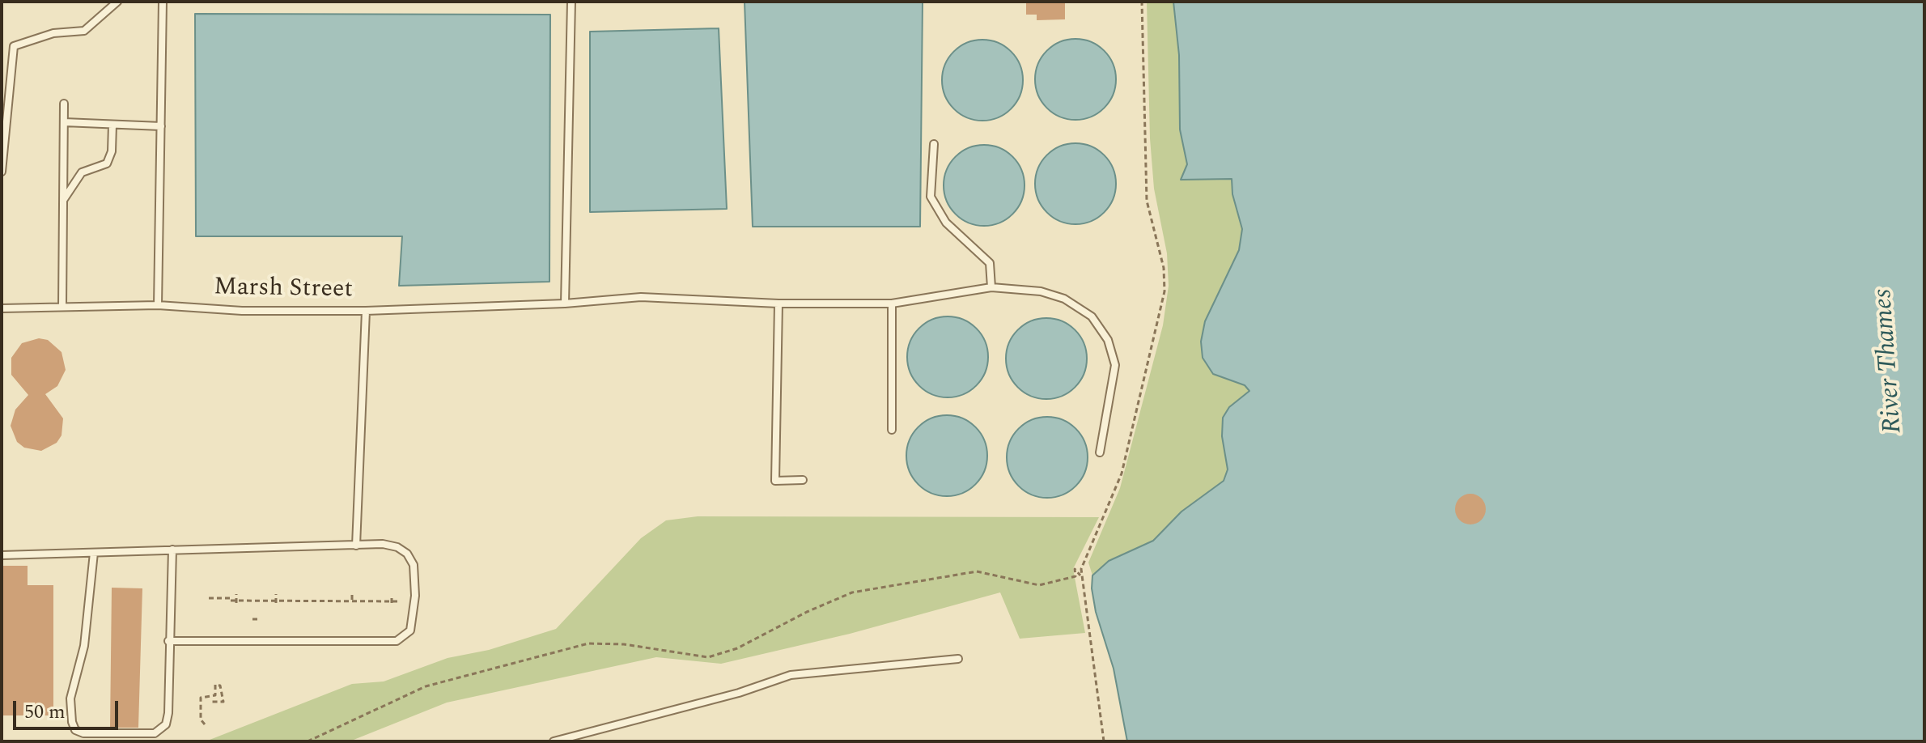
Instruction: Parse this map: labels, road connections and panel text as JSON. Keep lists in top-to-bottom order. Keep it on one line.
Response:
{"streets":{"lane":["Marsh Street"]},"water":["River Thames"],"scale_bar":"50 m"}
